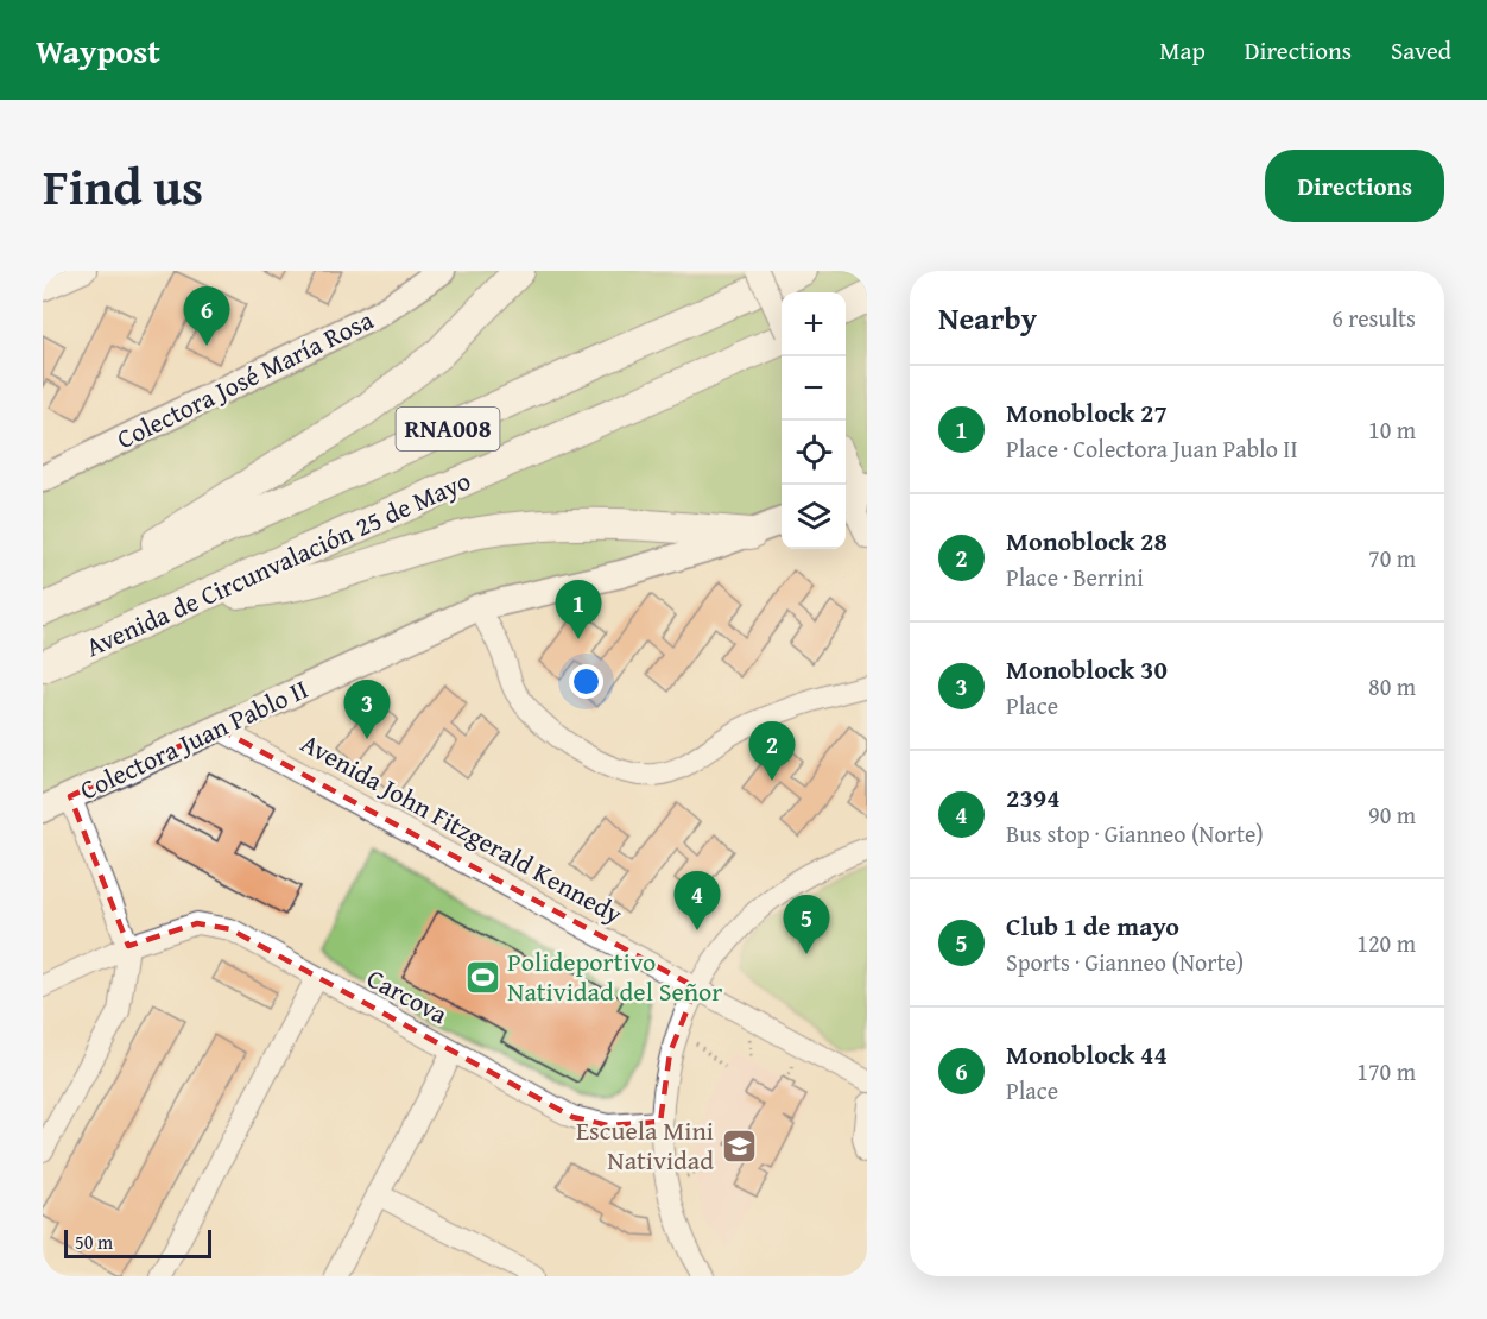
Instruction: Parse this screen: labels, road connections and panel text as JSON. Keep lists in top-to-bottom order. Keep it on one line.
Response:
{"streets":{"highway":["RNA008","Avenida de Circunvalación 25 de Mayo"],"main road":["Colectora José María Rosa","Colectora Juan Pablo II"],"street":["Avenida John Fitzgerald Kennedy","Carcova"]},"crossings":[["RNA008","Avenida de Circunvalación 25 de Mayo"],["RNA008","Colectora Juan Pablo II"],["Colectora Juan Pablo II","Avenida John Fitzgerald Kennedy"]],"places":{"sports":["Polideportivo Natividad del Señor"],"school or university":["Escuela Mini Natividad"]},"scale_bar":"50 m","page":{"header":"Waypost","nav":["Map","Directions","Saved"],"title":"Find us","buttons":"Directions","heading":["Nearby","6 results"],"pins":["6","1","3","2","4","5"],"map_buttons":["+","−"],"list":[{"mark":"1","name":"Monoblock 27","note":"Place · Colectora Juan Pablo II","value":"10 m"},{"mark":"2","name":"Monoblock 28","note":"Place · Berrini","value":"70 m"},{"mark":"3","name":"Monoblock 30","note":"Place","value":"80 m"},{"mark":"4","name":"2394","note":"Bus stop · Gianneo (Norte)","value":"90 m"},{"mark":"5","name":"Club 1 de mayo","note":"Sports · Gianneo (Norte)","value":"120 m"},{"mark":"6","name":"Monoblock 44","note":"Place","value":"170 m"}],"scale":"50 m"}}
